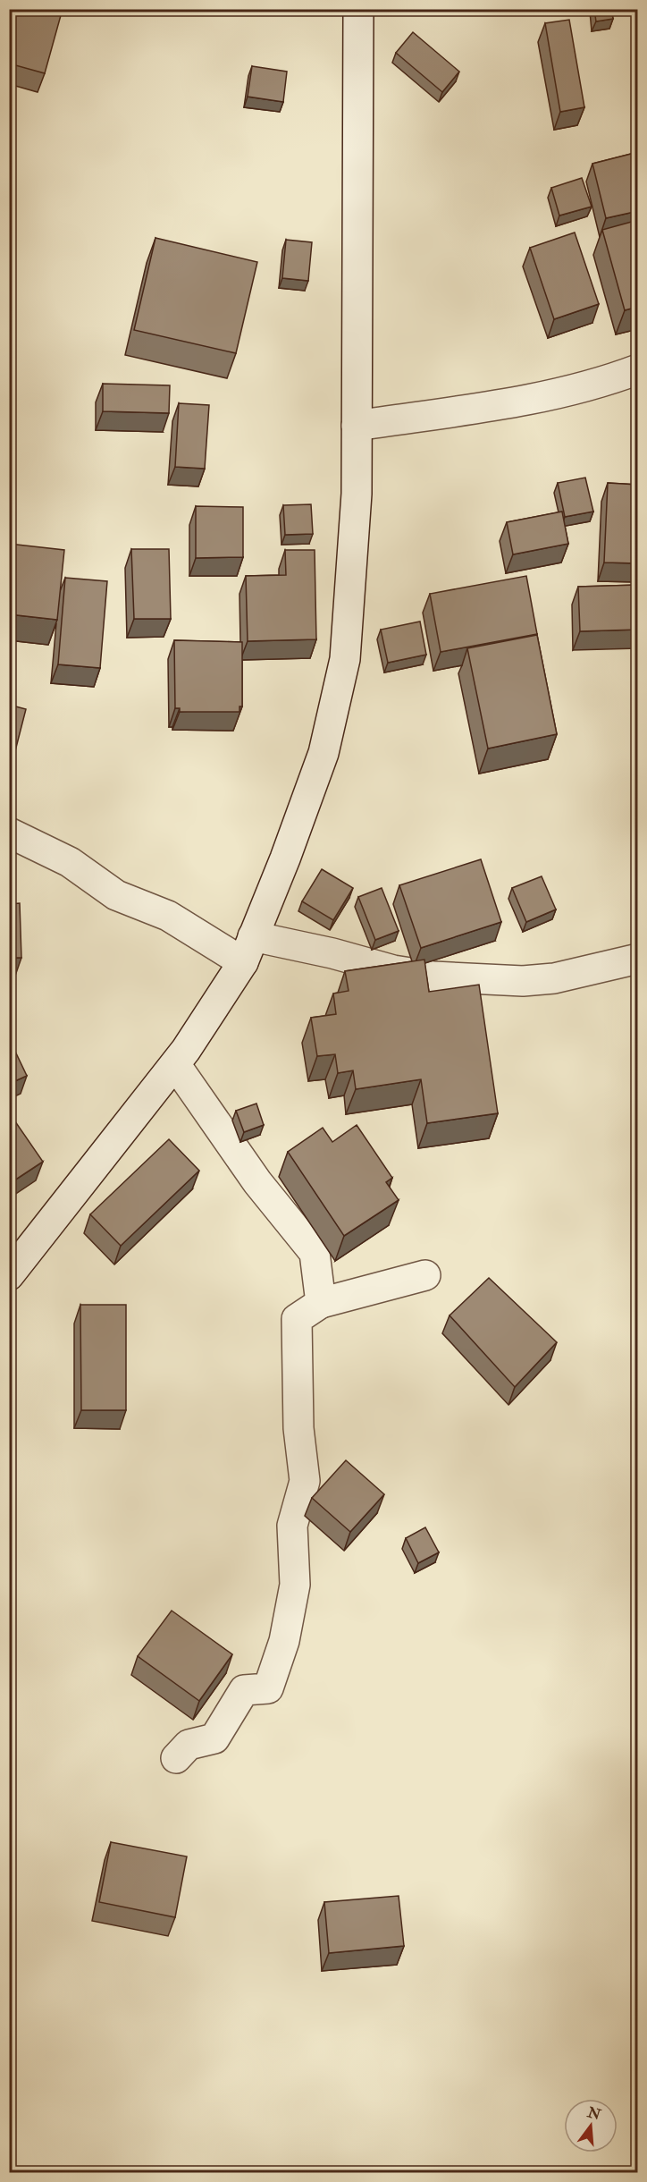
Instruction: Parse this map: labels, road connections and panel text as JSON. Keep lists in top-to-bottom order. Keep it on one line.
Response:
{"north":"top"}
